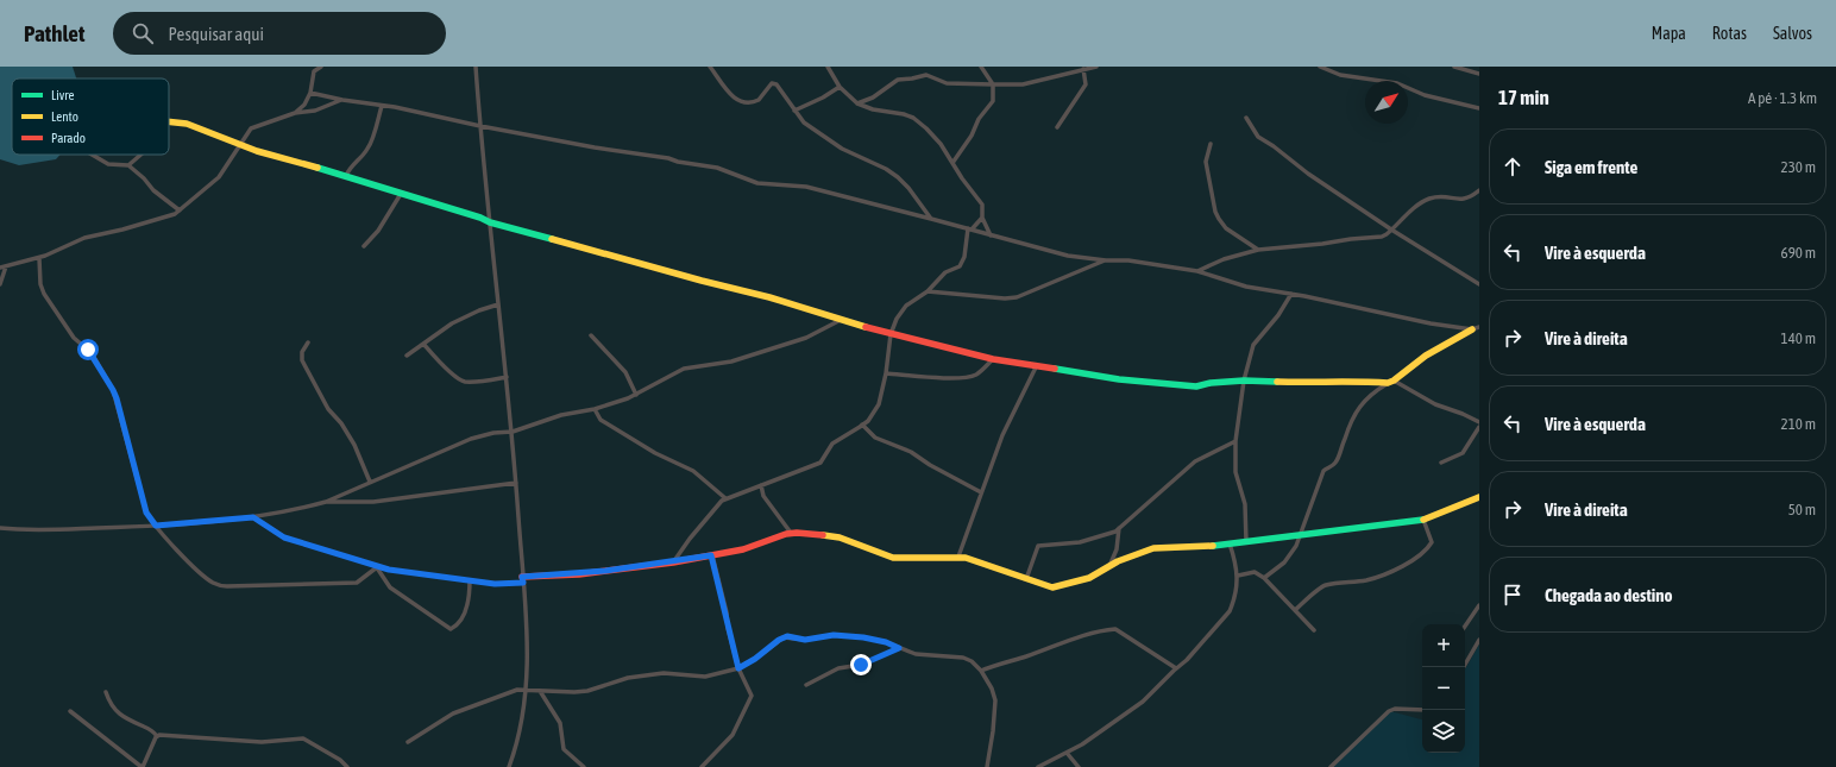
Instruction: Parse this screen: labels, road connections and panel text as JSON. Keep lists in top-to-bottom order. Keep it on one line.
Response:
{"legend":["Livre","Lento","Parado"],"north":"top right","page":{"header":"Pathlet","search":"Pesquisar aqui","nav":["Mapa","Rotas","Salvos"],"heading":["17 min","A pé · 1.3 km"],"list":[["Siga em frente","230 m"],["Vire à esquerda","690 m"],["Vire à direita","140 m"],["Vire à esquerda","210 m"],["Vire à direita","50 m"],"Chegada ao destino"],"map_buttons":["+","−"]}}
